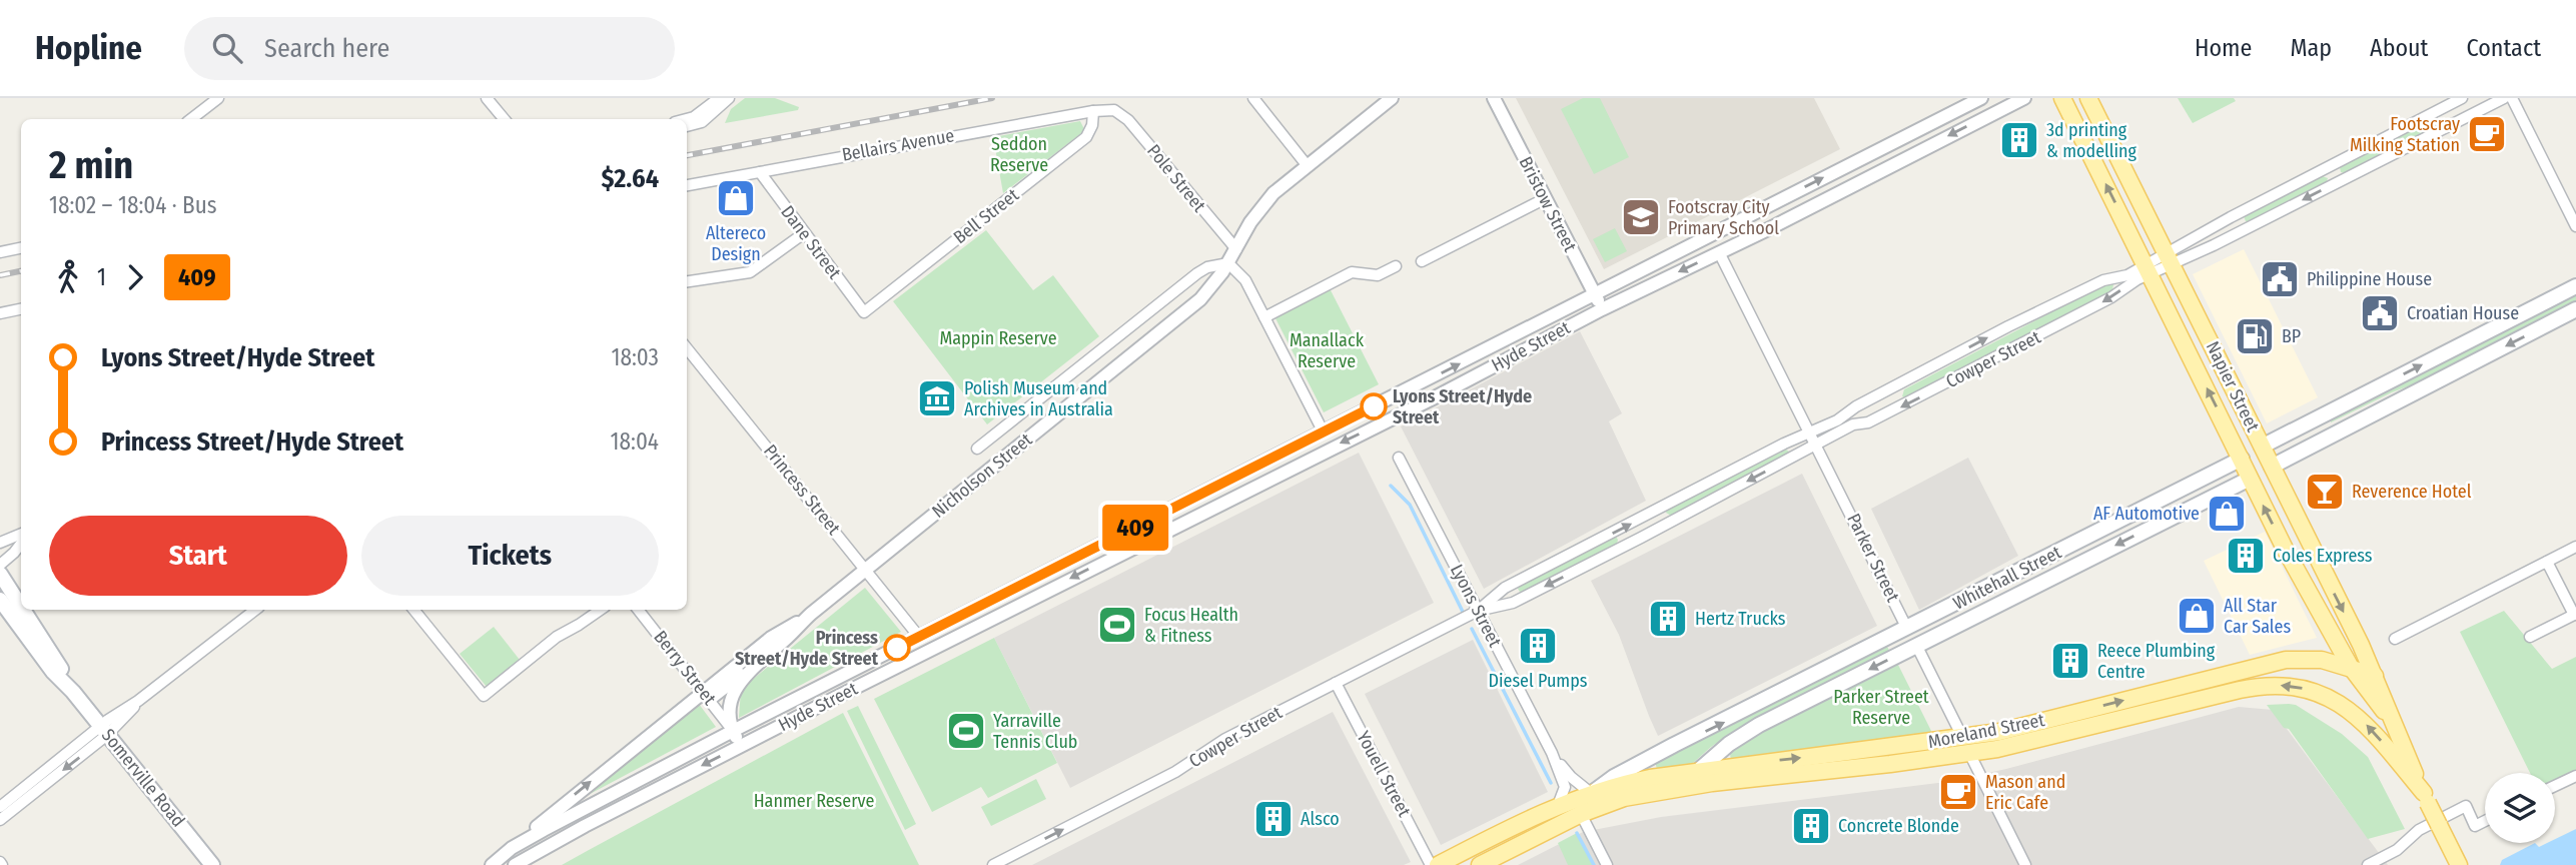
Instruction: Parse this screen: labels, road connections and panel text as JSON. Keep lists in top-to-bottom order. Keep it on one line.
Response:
{"streets":{"main road":["Napier Street","Parker Street","Whitehall Street","Moreland Street","Somerville Road"],"street":["Bellairs Avenue","Pole Street","Bristow Street","Bell Street","Dane Street","Hyde Street","Cowper Street","Nicholson Street","Princess Street","Lyons Street","Berry Street","Youell Street"]},"crossings":[["Bellairs Avenue","Pole Street"],["Bellairs Avenue","Bell Street"],["Bellairs Avenue","Dane Street"],["Pole Street","Nicholson Street"],["Bristow Street","Hyde Street"],["Bell Street","Dane Street"],["Hyde Street","Nicholson Street"],["Hyde Street","Princess Street"],["Hyde Street","Parker Street"],["Hyde Street","Berry Street"],["Cowper Street","Napier Street"],["Cowper Street","Parker Street"],["Cowper Street","Lyons Street"],["Cowper Street","Youell Street"],["Napier Street","Whitehall Street"],["Napier Street","Moreland Street"],["Nicholson Street","Princess Street"],["Nicholson Street","Berry Street"],["Parker Street","Whitehall Street"],["Parker Street","Moreland Street"],["Whitehall Street","Lyons Street"],["Whitehall Street","Moreland Street"],["Lyons Street","Moreland Street"]],"parks":["Seddon Reserve","Mappin Reserve","Manallack Reserve","Parker Street Reserve","Hanmer Reserve"],"places":{"cafe":["Footscray Milking Station","Mason and Eric Cafe"],"building":["3d printing & modelling","Coles Express","Hertz Trucks","Diesel Pumps","Reece Plumbing Centre","Alsco","Concrete Blonde"],"shop":["Altereco Design","AF Automotive","All Star Car Sales"],"school or university":["Footscray City Primary School"],"public building":["Philippine House","Croatian House"],"fuel station":["BP"],"museum":["Polish Museum and Archives in Australia"],"other":["Lyons Street/Hyde Street","Princess Street/Hyde Street"],"bar":["Reverence Hotel"],"sports":["Focus Health & Fitness","Yarraville Tennis Club"]},"lines":["bus line 409"],"page":{"header":"Hopline","search":"Search here","nav":["Home","Map","About","Contact"],"on_map":"409","heading":["2 min","18:02 – 18:04 · Bus","$2.64"],"legs":["1","409"],"list":[{"name":"Lyons Street/Hyde Street","value":"18:03"},{"name":"Princess Street/Hyde Street","value":"18:04"}],"buttons":["Start","Tickets"]}}
